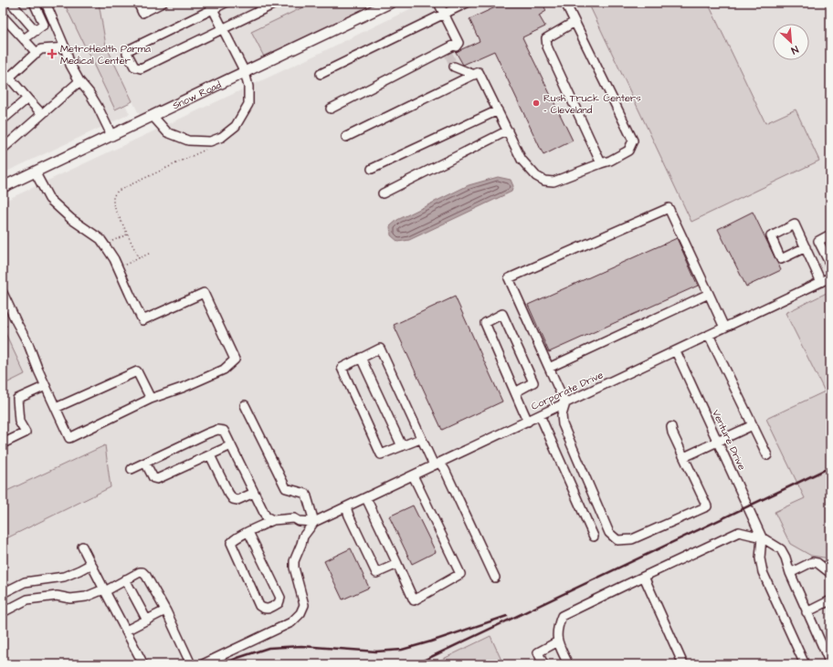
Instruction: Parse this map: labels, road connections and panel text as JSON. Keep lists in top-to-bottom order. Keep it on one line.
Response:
{"streets":{"main road":["Snow Road"],"street":["Corporate Drive","Venture Drive"]},"crossings":[["Corporate Drive","Venture Drive"]],"places":{"health":["MetroHealth Parma Medical Center"],"other":["Rush Truck Centers – Cleveland"]},"north":"bottom right"}
